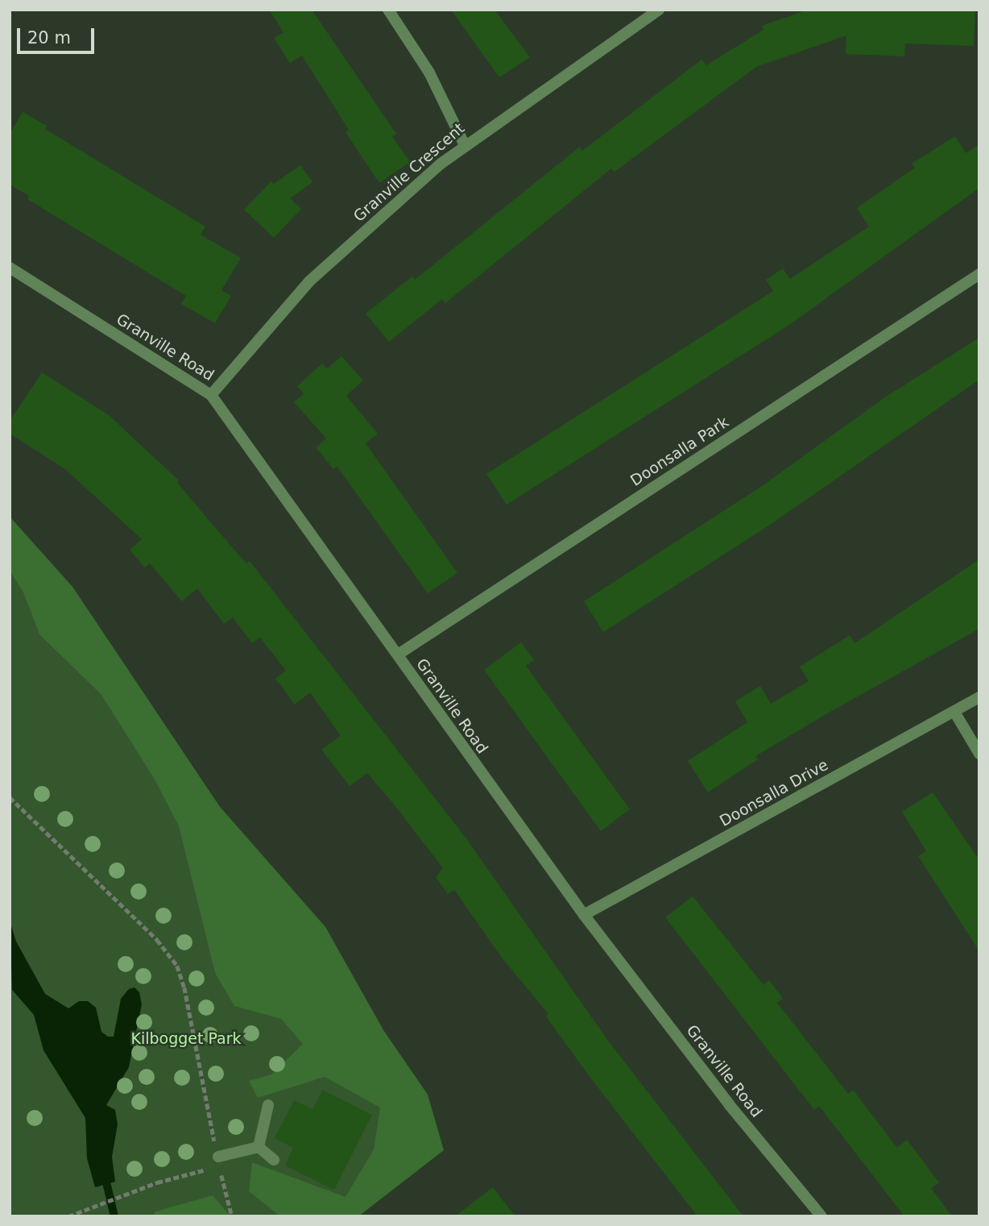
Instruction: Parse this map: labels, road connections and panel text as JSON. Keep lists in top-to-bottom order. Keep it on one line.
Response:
{"streets":{"street":["Granville Crescent","Granville Road","Doonsalla Park","Doonsalla Drive"]},"crossings":[["Granville Crescent","Granville Road"],["Granville Road","Doonsalla Park"],["Granville Road","Doonsalla Drive"]],"parks":["Kilbogget Park"],"scale_bar":"20 m"}
